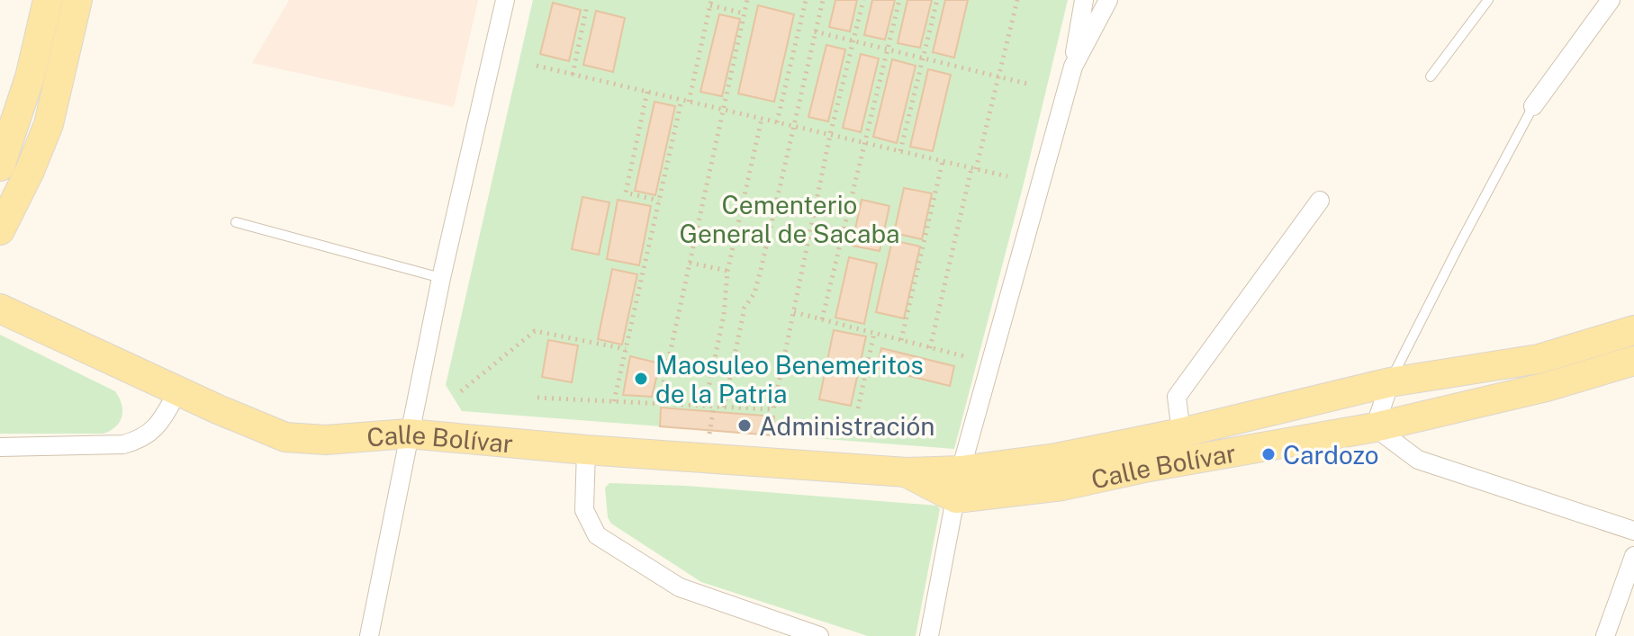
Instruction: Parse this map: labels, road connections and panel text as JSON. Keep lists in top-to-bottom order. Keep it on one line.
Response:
{"streets":{"main road":["Calle Bolívar"]},"parks":["Cementerio General de Sacaba"],"places":["Maosuleo Benemeritos de la Patria","Administración","Cardozo"]}
